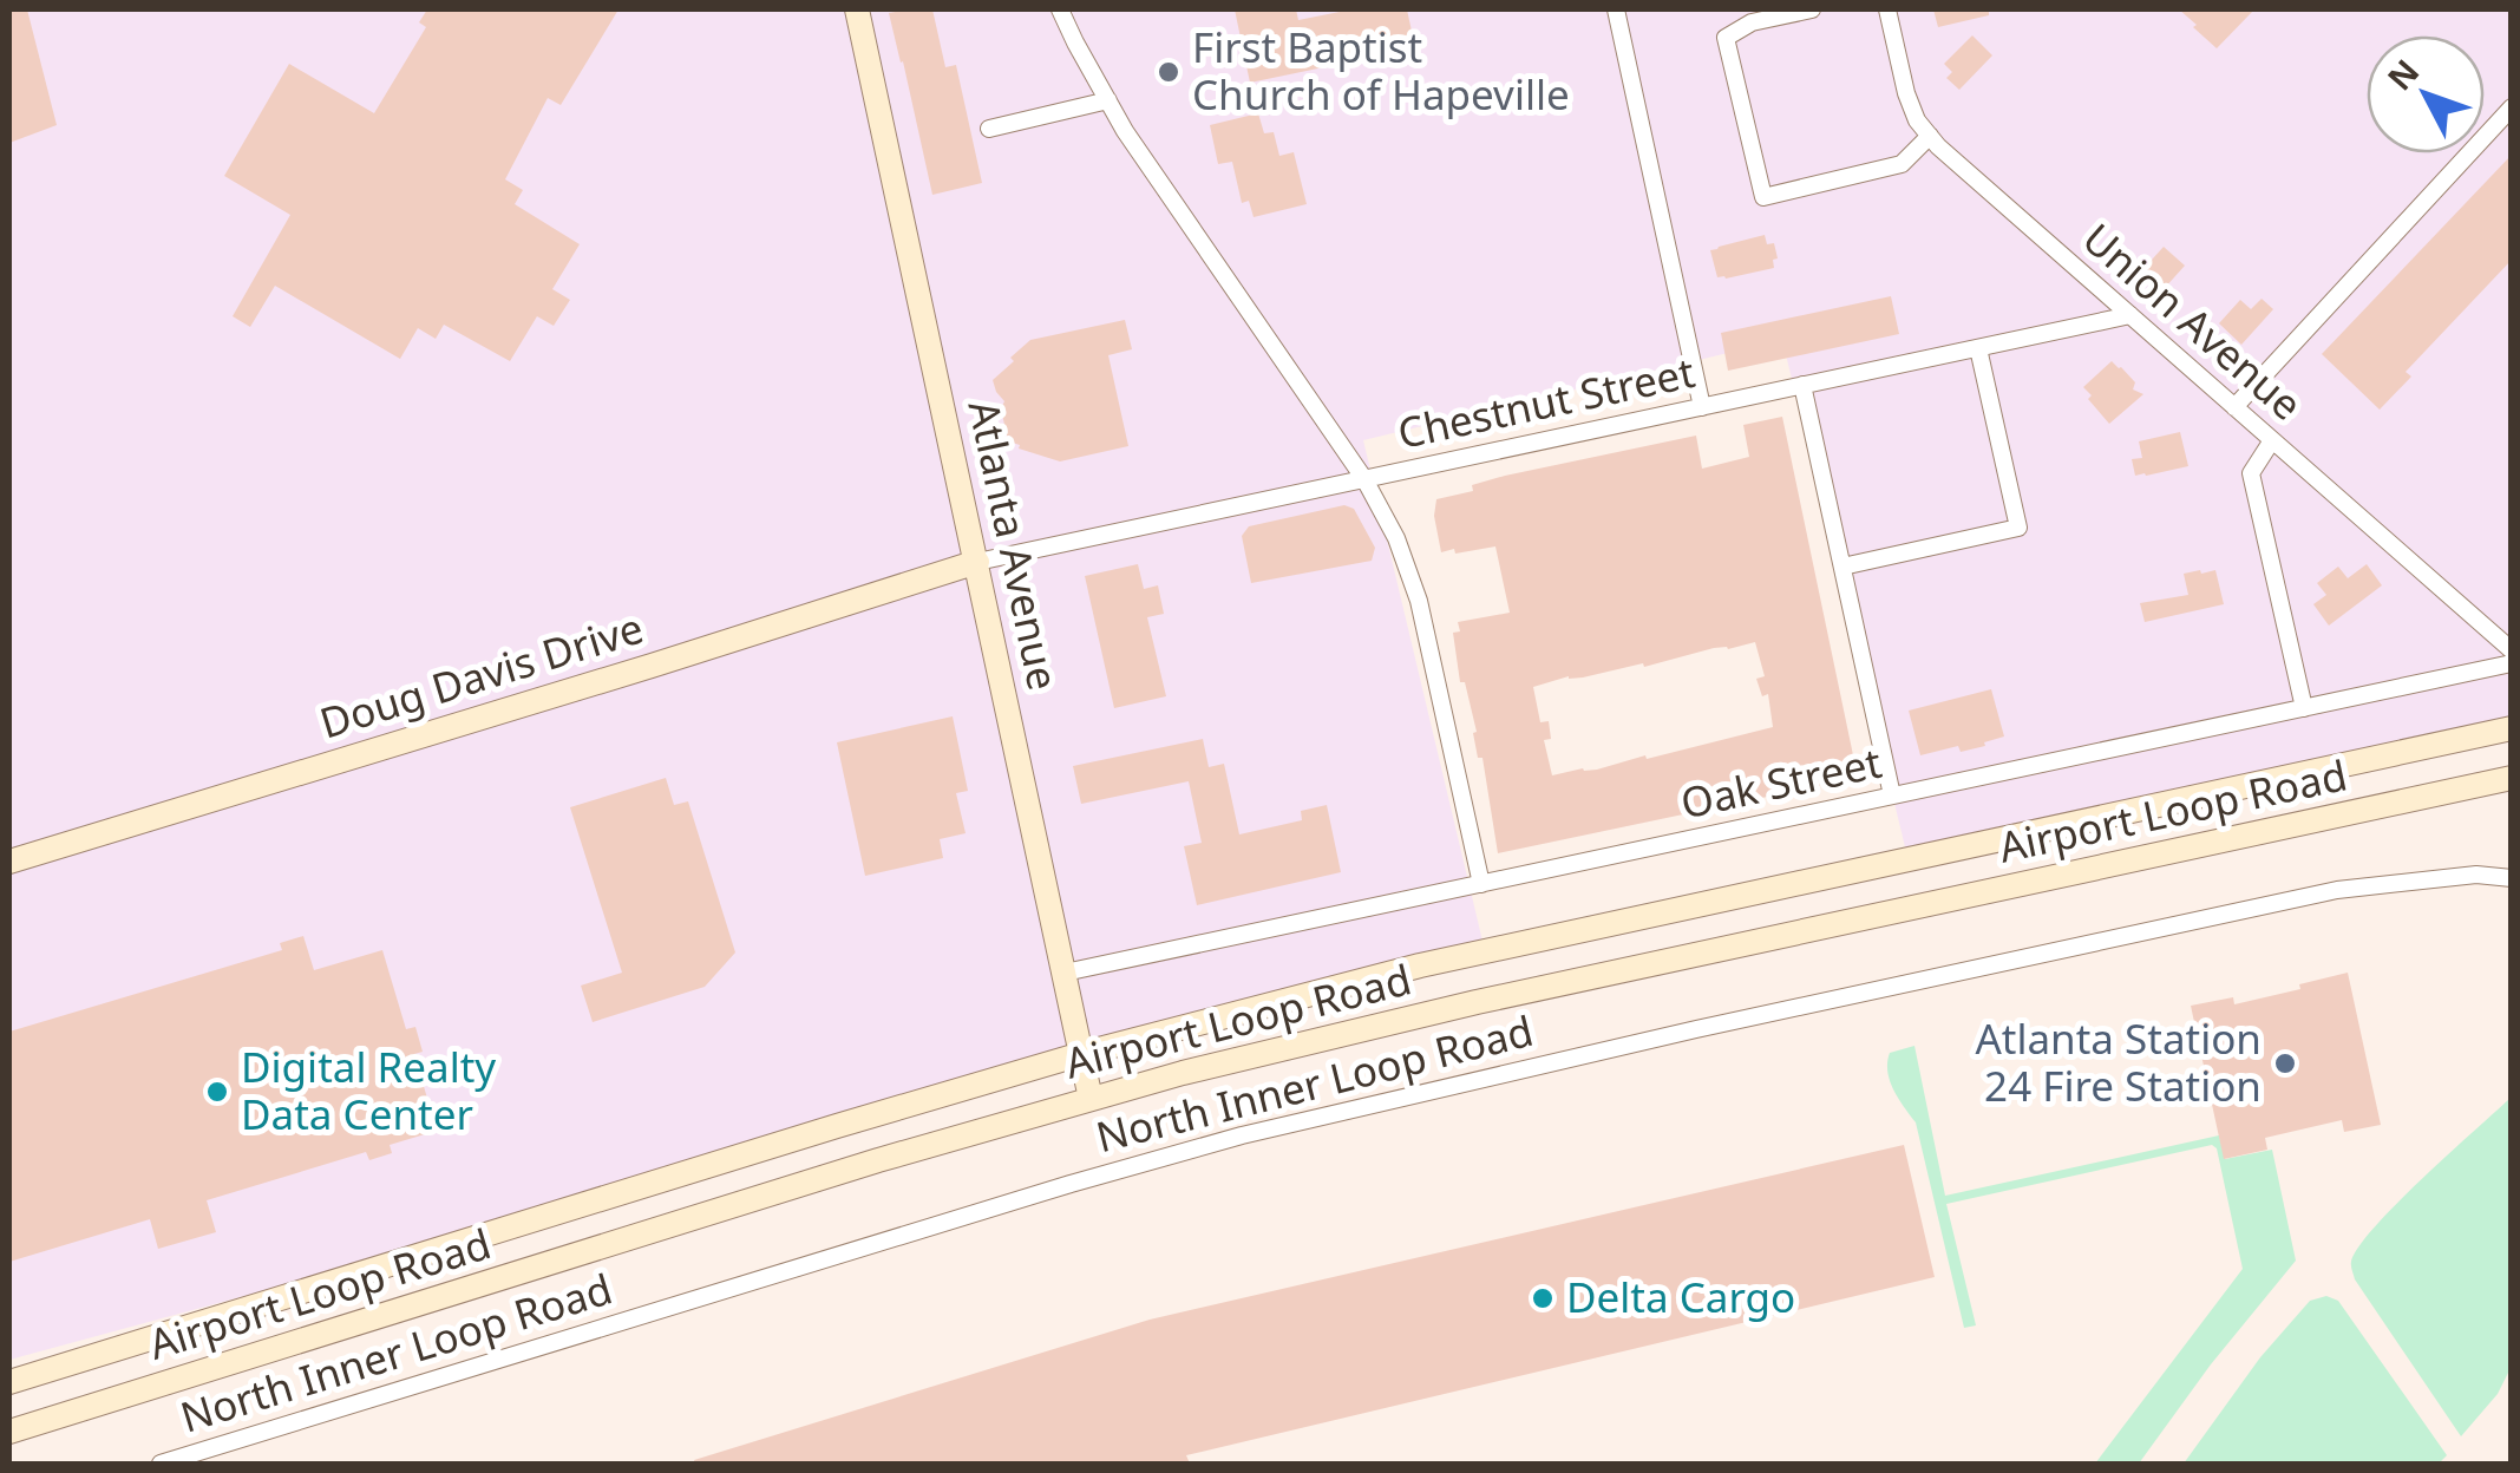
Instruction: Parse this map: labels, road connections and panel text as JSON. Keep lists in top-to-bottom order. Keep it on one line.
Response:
{"streets":{"main road":["Atlanta Avenue","Doug Davis Drive","Airport Loop Road"],"street":["Union Avenue","Chestnut Street","Oak Street","North Inner Loop Road"]},"crossings":[["Union Avenue","Chestnut Street"],["Chestnut Street","Atlanta Avenue"],["Chestnut Street","Doug Davis Drive"],["Atlanta Avenue","Doug Davis Drive"],["Atlanta Avenue","Oak Street"],["Atlanta Avenue","Airport Loop Road"]],"places":["First Baptist Church of Hapeville","Atlanta Station 24 Fire Station","Digital Realty Data Center","Delta Cargo"],"north":"top left"}
